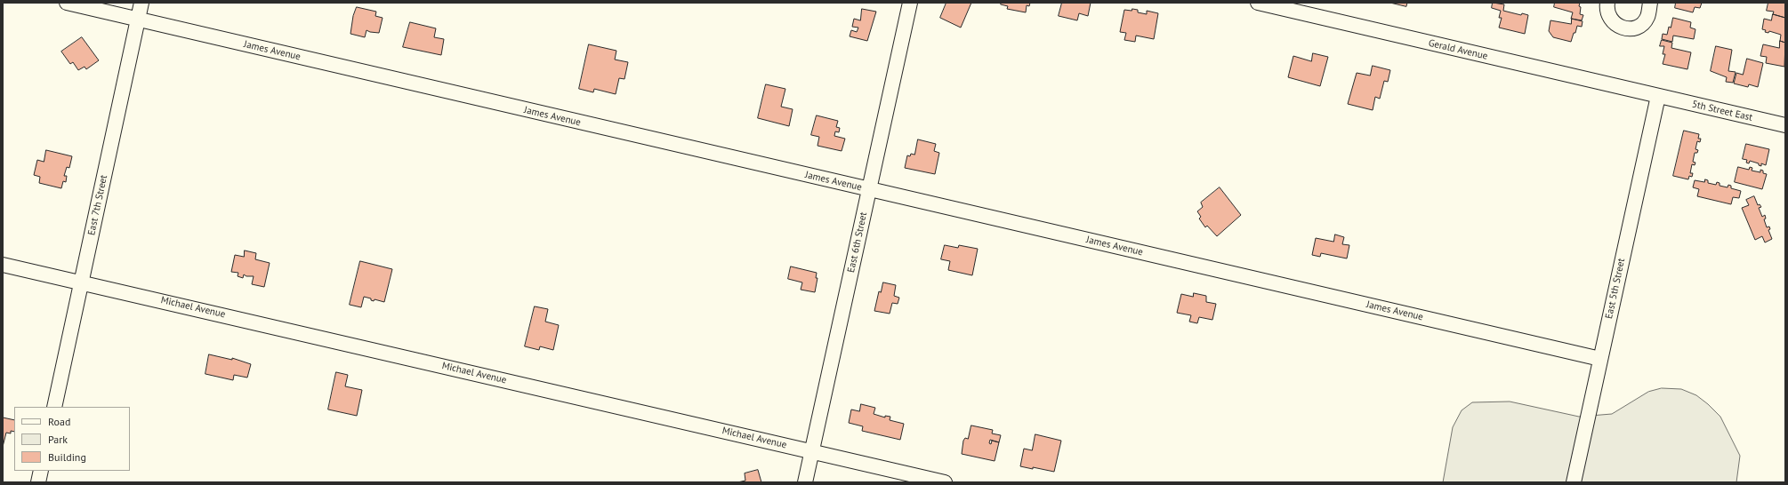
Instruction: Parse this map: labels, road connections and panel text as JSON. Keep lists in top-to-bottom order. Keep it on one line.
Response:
{"streets":{"street":["Gerald Avenue","James Avenue","5th Street East","East 7th Street","East 6th Street","East 5th Street","Michael Avenue"]},"crossings":[["Gerald Avenue","5th Street East"],["Gerald Avenue","East 5th Street"],["James Avenue","East 7th Street"],["James Avenue","East 6th Street"],["James Avenue","East 5th Street"],["5th Street East","East 5th Street"],["East 7th Street","Michael Avenue"],["East 6th Street","Michael Avenue"]],"legend":["Road","Park","Building"]}
